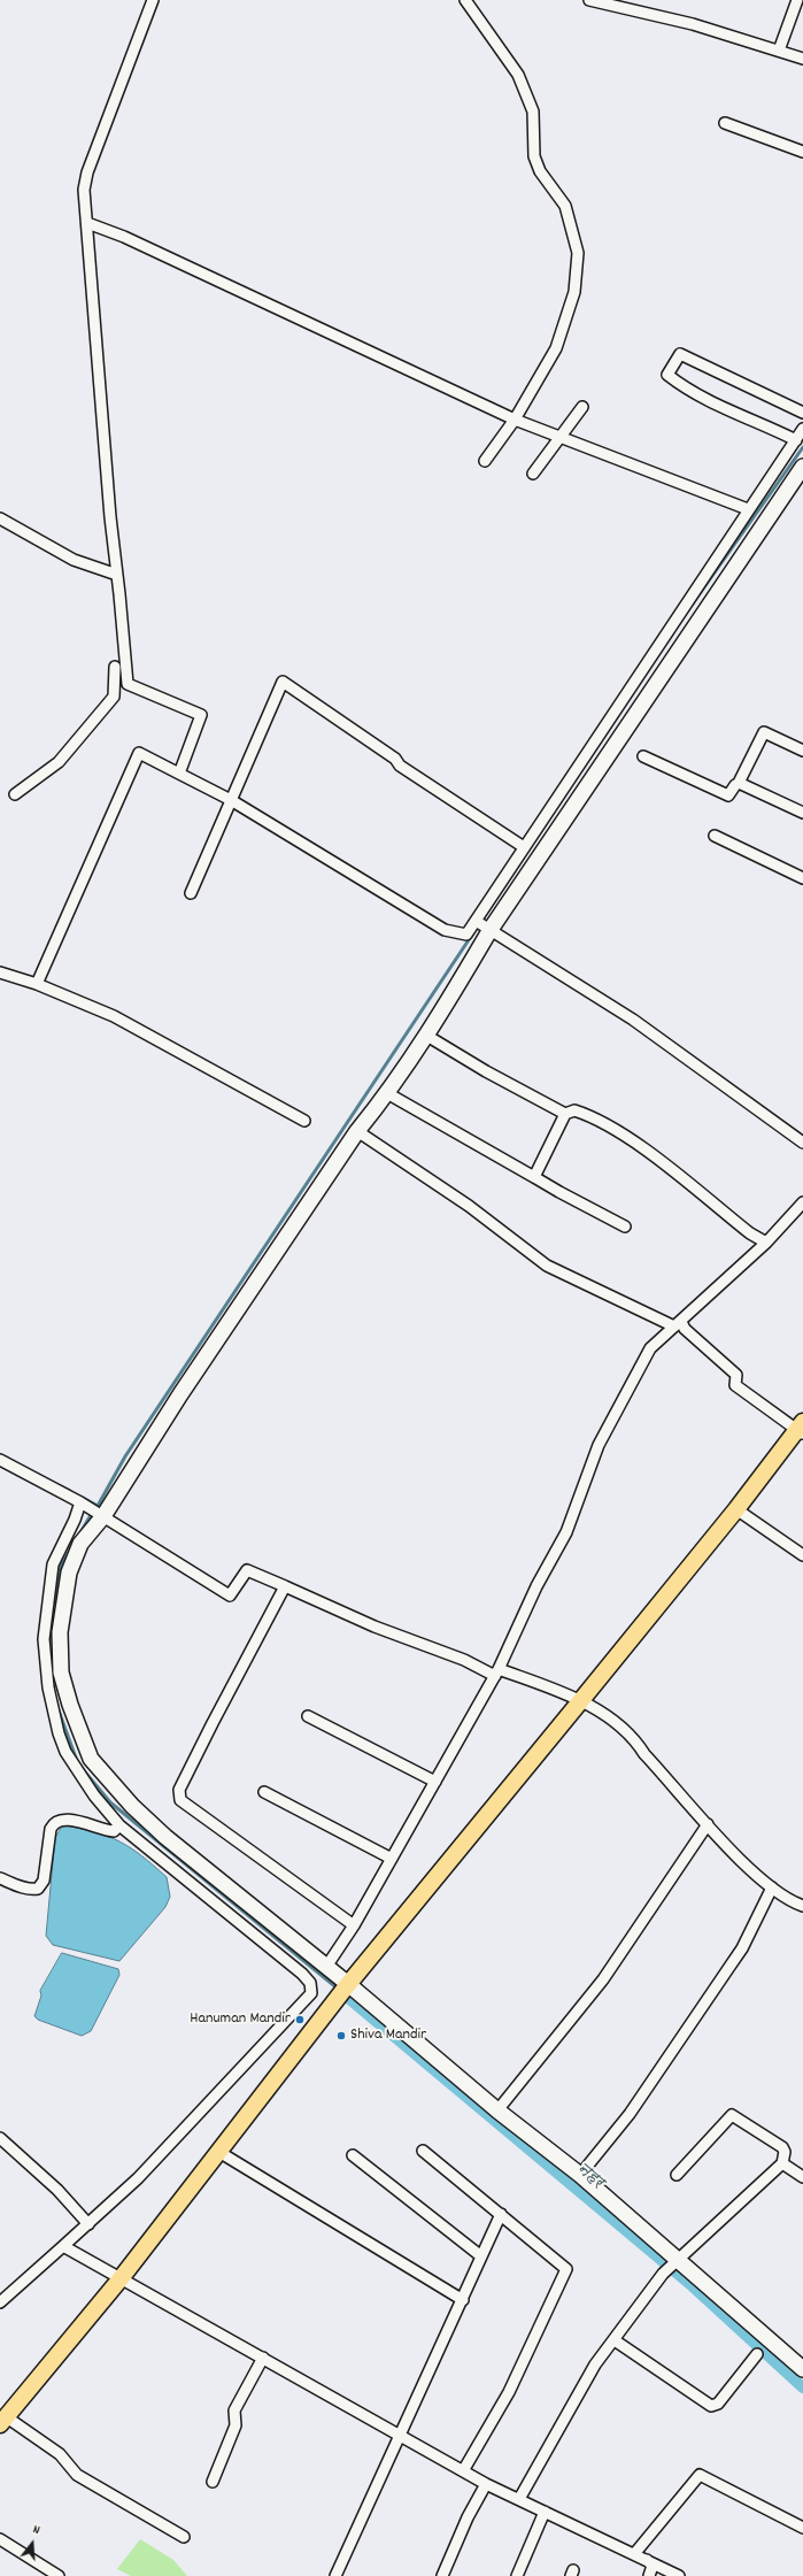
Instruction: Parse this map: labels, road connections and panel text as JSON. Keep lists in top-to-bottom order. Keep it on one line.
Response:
{"water":["नहर"],"places":["Hanuman Mandir","Shiva Mandir"],"north":"top"}
